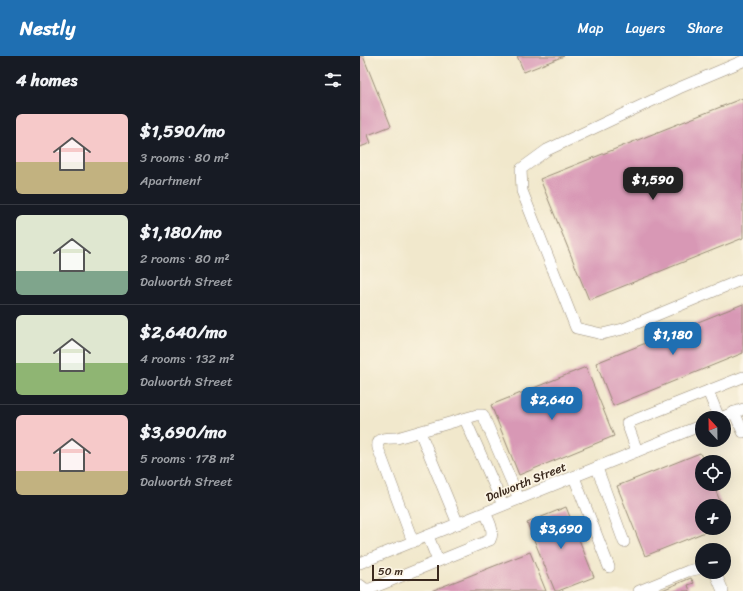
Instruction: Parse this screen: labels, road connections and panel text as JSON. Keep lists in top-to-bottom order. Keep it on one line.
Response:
{"streets":{"street":["Dalworth Street"]},"scale_bar":"50 m","north":"top","page":{"header":"Nestly","nav":["Map","Layers","Share"],"heading":"4 homes","list":[{"name":"$1,590/mo","note":"3 rooms · 80 m² · Apartment"},{"name":"$1,180/mo","note":"2 rooms · 80 m² · Dalworth Street"},{"name":"$2,640/mo","note":"4 rooms · 132 m² · Dalworth Street"},{"name":"$3,690/mo","note":"5 rooms · 178 m² · Dalworth Street"}],"price":["$1,590","$1,180","$2,640","$3,690"],"map_buttons":["+","−"],"scale":"50 m"}}
